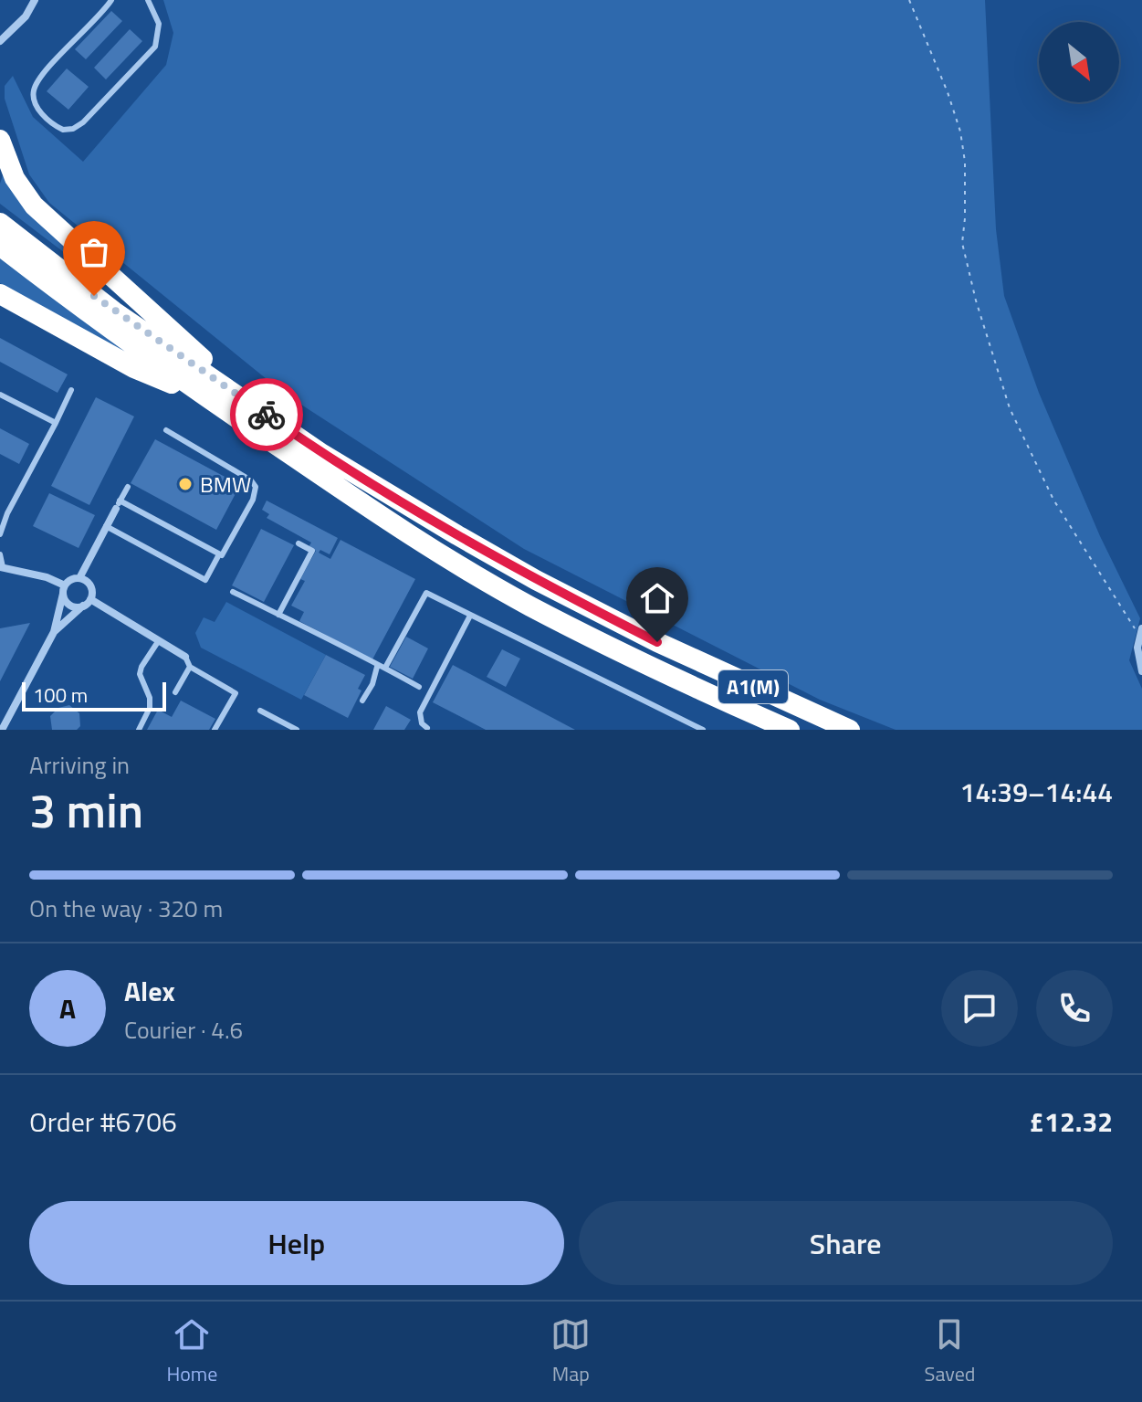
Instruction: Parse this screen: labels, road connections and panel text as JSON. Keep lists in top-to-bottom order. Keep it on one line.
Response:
{"streets":{"highway":["A1(M)"]},"places":["BMW"],"scale_bar":"100 m","north":"bottom right","page":{"scale":"100 m","heading":["3 min","Arriving in","14:39–14:44"],"panel":["Alex","Courier · 4.6","Order #6706","£12.32"],"bar":"On the way · 320 m","round":"A","buttons":["Help","Share"],"tabs":["Home","Map","Saved"]}}
